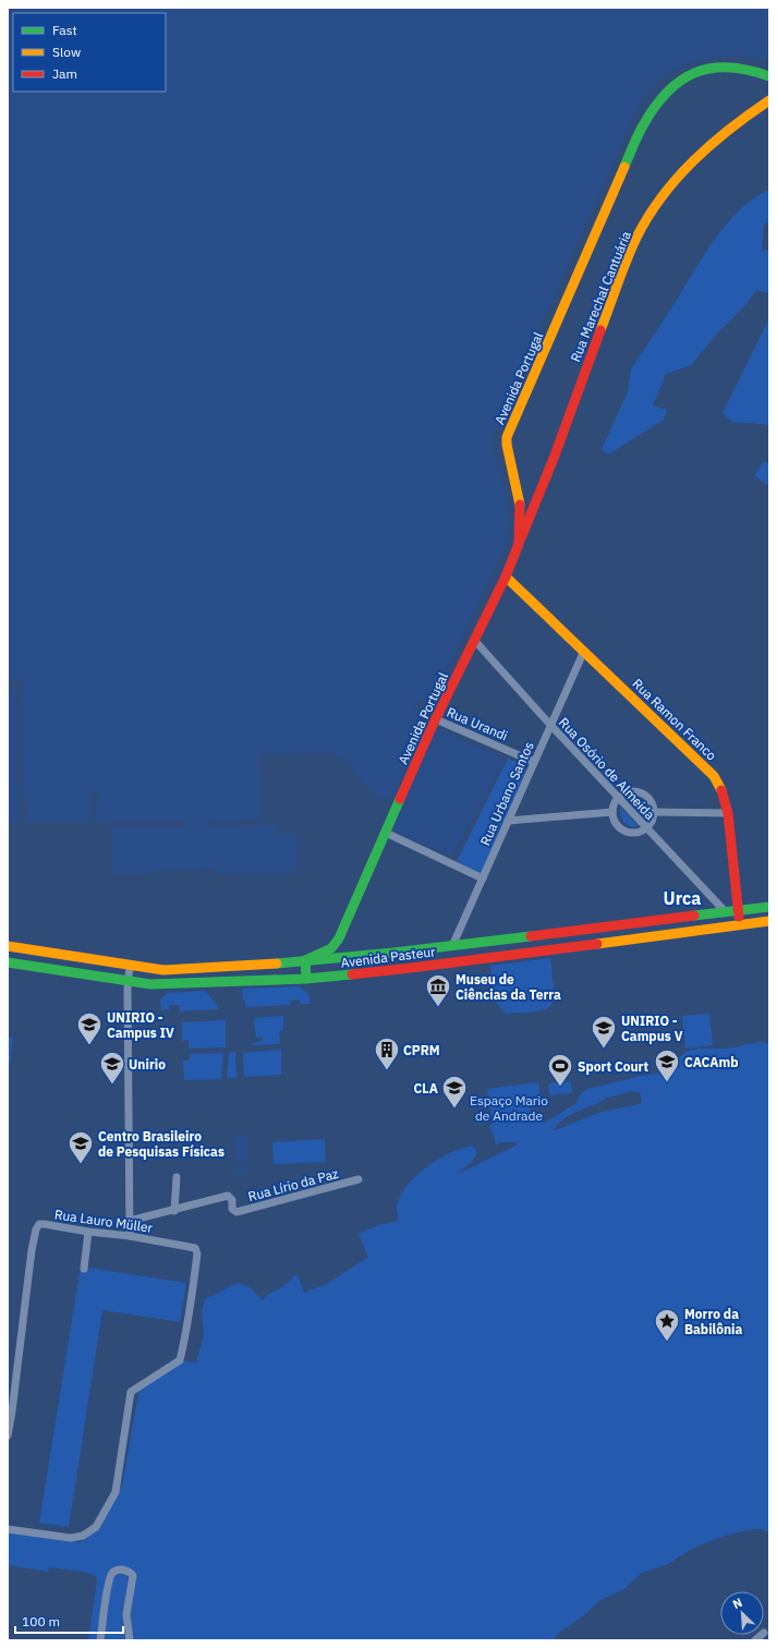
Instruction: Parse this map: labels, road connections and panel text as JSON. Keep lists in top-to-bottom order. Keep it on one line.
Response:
{"streets":{"street":["Rua Marechal Cantuária","Avenida Portugal","Rua Ramon Franco","Rua Urandi","Rua Osório de Almeida","Rua Urbano Santos","Avenida Pasteur","Rua Lírio da Paz","Rua Lauro Müller"]},"crossings":[["Rua Marechal Cantuária","Avenida Portugal"],["Avenida Portugal","Rua Ramon Franco"],["Avenida Portugal","Rua Urandi"],["Avenida Portugal","Rua Osório de Almeida"],["Avenida Portugal","Avenida Pasteur"],["Rua Ramon Franco","Rua Urbano Santos"],["Rua Ramon Franco","Avenida Pasteur"],["Rua Urandi","Rua Urbano Santos"],["Rua Osório de Almeida","Rua Urbano Santos"],["Rua Osório de Almeida","Avenida Pasteur"],["Rua Urbano Santos","Avenida Pasteur"]],"districts":["Urca"],"parks":["Espaço Mario de Andrade"],"places":{"museum":["Museu de Ciências da Terra"],"school or university":["UNIRIO - Campus IV","UNIRIO - Campus V","CACAmb","Unirio","CLA","Centro Brasileiro de Pesquisas Físicas"],"building":["CPRM"],"sports":["Sport Court"],"place":["Morro da Babilônia"]},"legend":["Fast","Slow","Jam"],"scale_bar":"100 m","north":"top left"}
